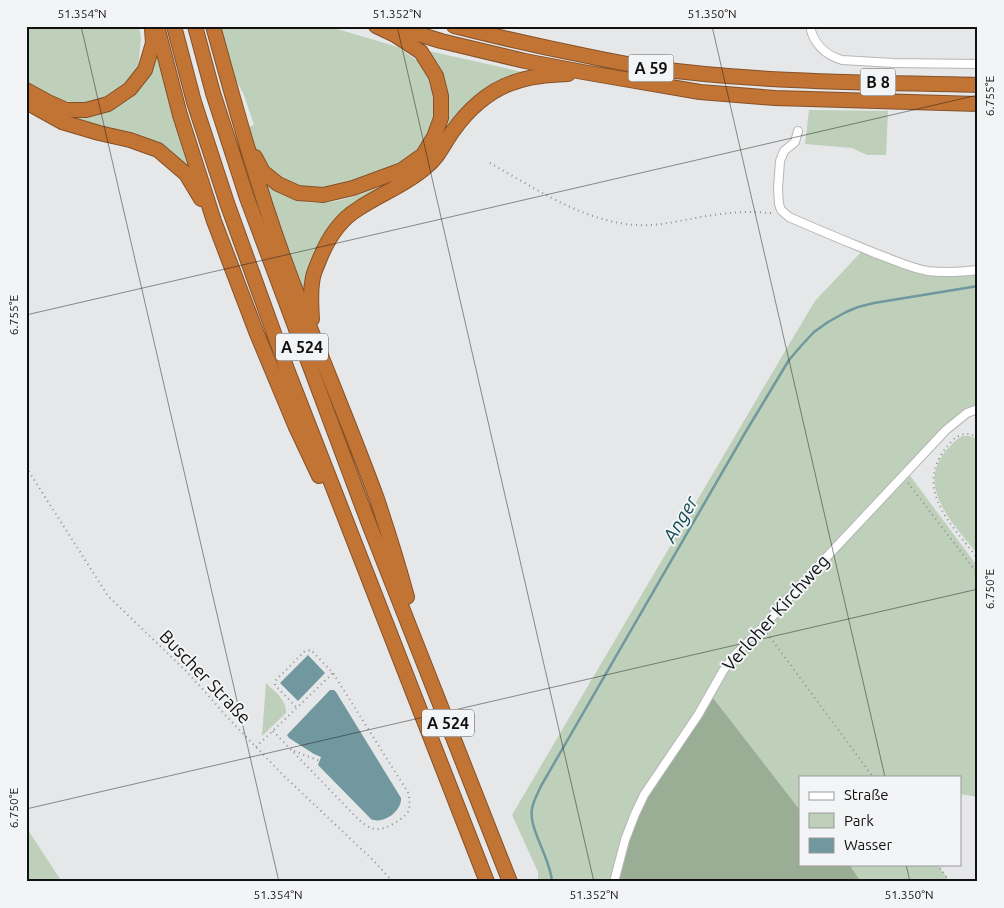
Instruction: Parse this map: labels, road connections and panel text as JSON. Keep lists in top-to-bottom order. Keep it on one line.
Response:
{"streets":{"highway":["A 59","B 8","A 524"],"street":["Verloher Kirchweg"],"path":["Buscher Straße"]},"crossings":[["A 59","B 8"]],"water":["Anger"],"legend":["Straße","Park","Wasser"],"coordinates":["51.354°N","51.352°N","51.350°N","6.755°E","6.750°E"]}
